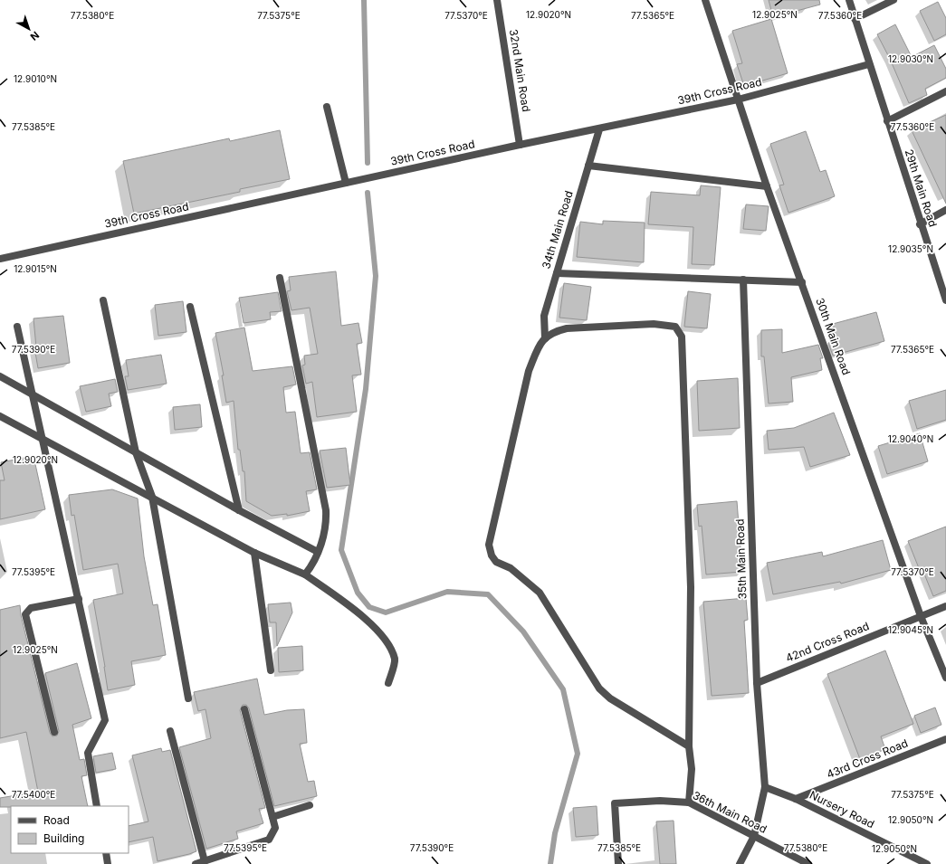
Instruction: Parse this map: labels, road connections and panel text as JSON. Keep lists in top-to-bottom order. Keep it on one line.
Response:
{"streets":{"street":["32nd Main Road","39th Cross Road","29th Main Road","34th Main Road","30th Main Road","35th Main Road","42nd Cross Road","43rd Cross Road","Nursery Road","36th Main Road"]},"crossings":[["32nd Main Road","39th Cross Road"],["39th Cross Road","29th Main Road"],["39th Cross Road","34th Main Road"],["39th Cross Road","30th Main Road"],["30th Main Road","42nd Cross Road"],["35th Main Road","42nd Cross Road"],["35th Main Road","Nursery Road"],["35th Main Road","36th Main Road"],["43rd Cross Road","Nursery Road"]],"legend":["Road","Building"],"north":"bottom right","coordinates":["12.9020°N","12.9025°N","77.5380°E","77.5375°E","77.5370°E","77.5365°E","77.5360°E","12.9030°N","12.9010°N","77.5385°E","12.9035°N","12.9015°N","77.5390°E","12.9040°N","77.5395°E","12.9045°N","77.5400°E","12.9050°N"]}
